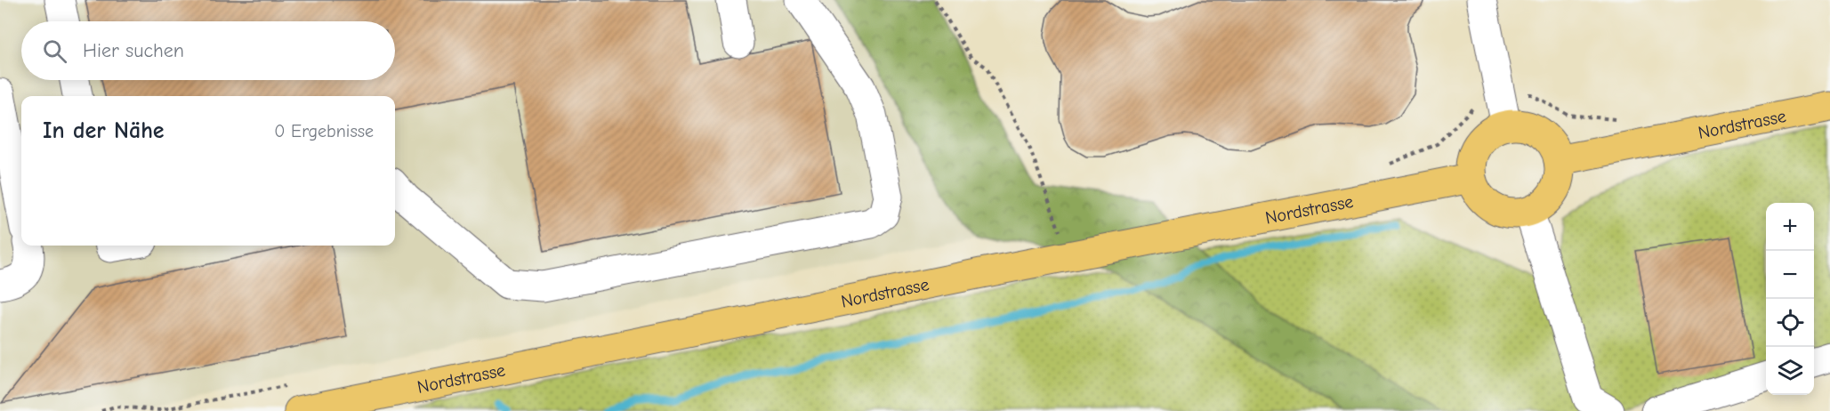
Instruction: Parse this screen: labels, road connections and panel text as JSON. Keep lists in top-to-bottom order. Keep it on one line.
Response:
{"streets":{"main road":["Nordstrasse"]},"page":{"search":"Hier suchen","heading":["In der Nähe","0 Ergebnisse"],"map_buttons":["+","−"]}}
